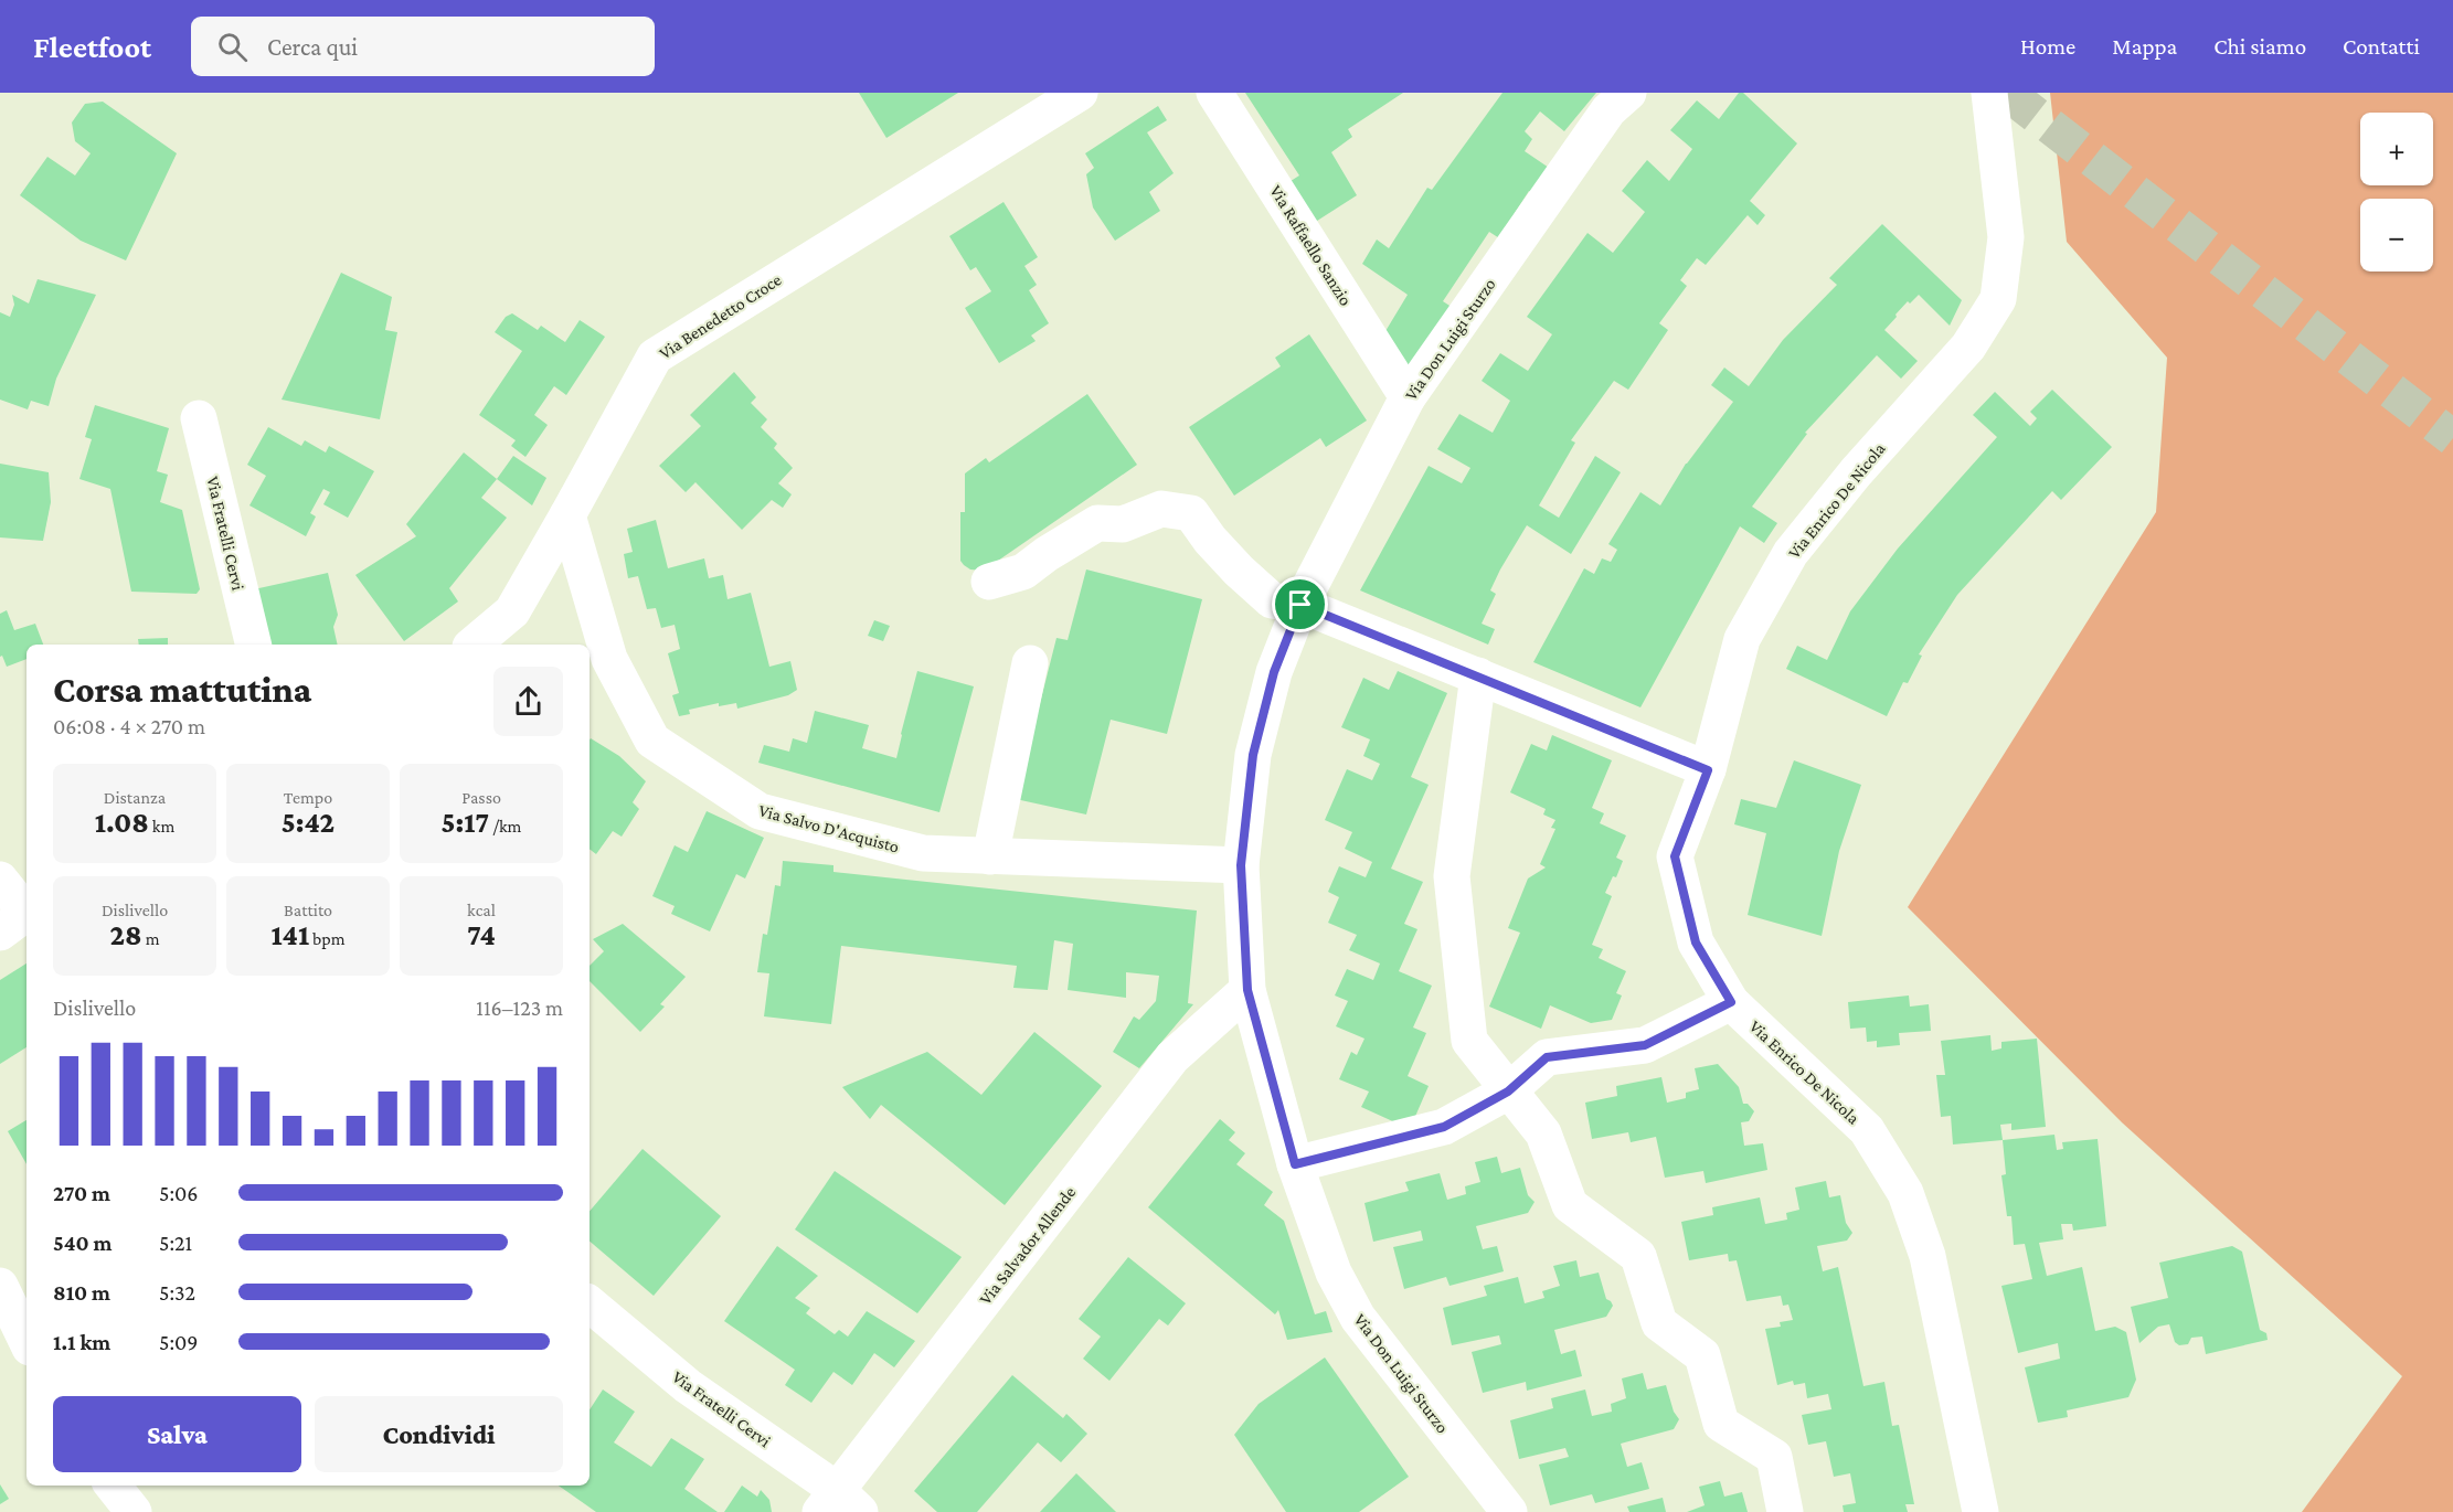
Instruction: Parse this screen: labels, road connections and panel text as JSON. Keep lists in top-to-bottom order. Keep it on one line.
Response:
{"streets":{"street":["Via Raffaello Sanzio","Via Benedetto Croce","Via Don Luigi Sturzo","Via Enrico De Nicola","Via Fratelli Cervi","Via Salvo D'Acquisto","Via Salvador Allende"]},"crossings":[["Via Raffaello Sanzio","Via Don Luigi Sturzo"],["Via Benedetto Croce","Via Salvo D'Acquisto"],["Via Don Luigi Sturzo","Via Salvo D'Acquisto"],["Via Don Luigi Sturzo","Via Salvador Allende"],["Via Fratelli Cervi","Via Salvador Allende"]],"page":{"header":"Fleetfoot","search":"Cerca qui","nav":["Home","Mappa","Chi siamo","Contatti"],"map_buttons":["+","−"],"heading":["Corsa mattutina","06:08 · 4 × 270 m"],"stats":[["Distanza","1.08 km"],["Tempo","5:42"],["Passo","5:17 /km"],["Dislivello","28 m"],["Battito","141 bpm"],["kcal","74"]],"chart":["Dislivello","116–123 m"],"list":[{"name":"270 m","note":"5:06"},{"name":"540 m","note":"5:21"},{"name":"810 m","note":"5:32"},{"name":"1.1 km","note":"5:09"}],"buttons":["Salva","Condividi"]}}
